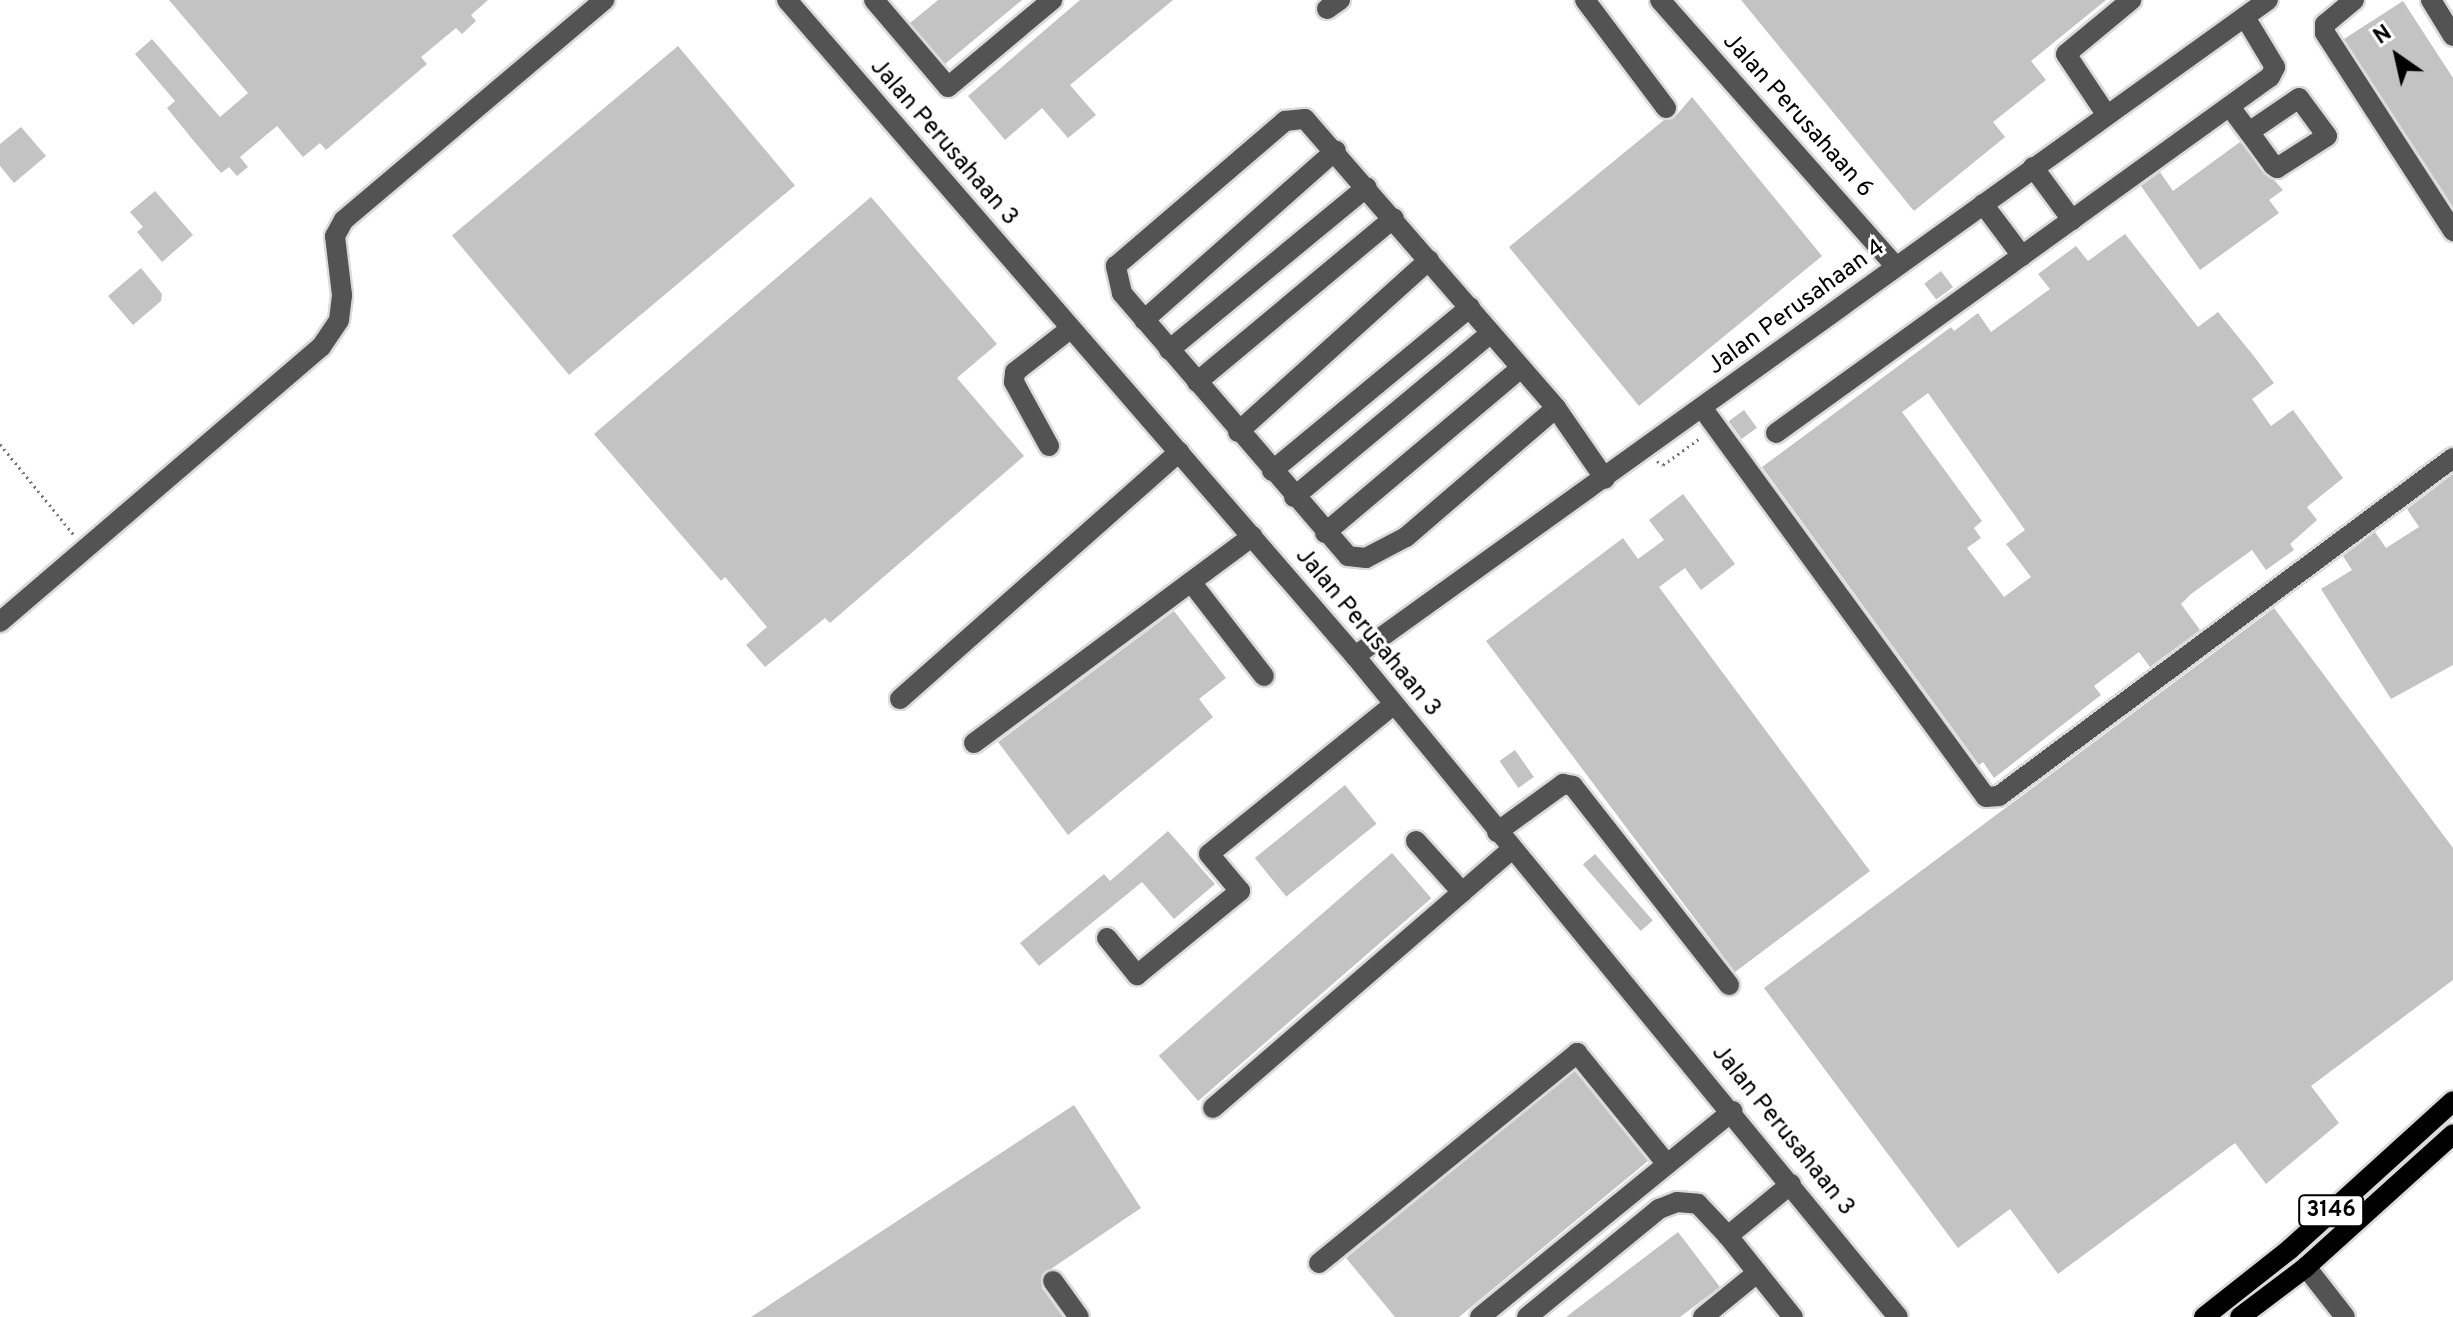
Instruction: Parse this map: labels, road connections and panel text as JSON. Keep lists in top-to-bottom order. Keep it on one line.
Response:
{"streets":{"main road":["3146"],"street":["Jalan Perusahaan 6","Jalan Perusahaan 3","Jalan Perusahaan 4"]},"crossings":[["Jalan Perusahaan 6","Jalan Perusahaan 4"],["Jalan Perusahaan 3","Jalan Perusahaan 4"]],"north":"top left"}
